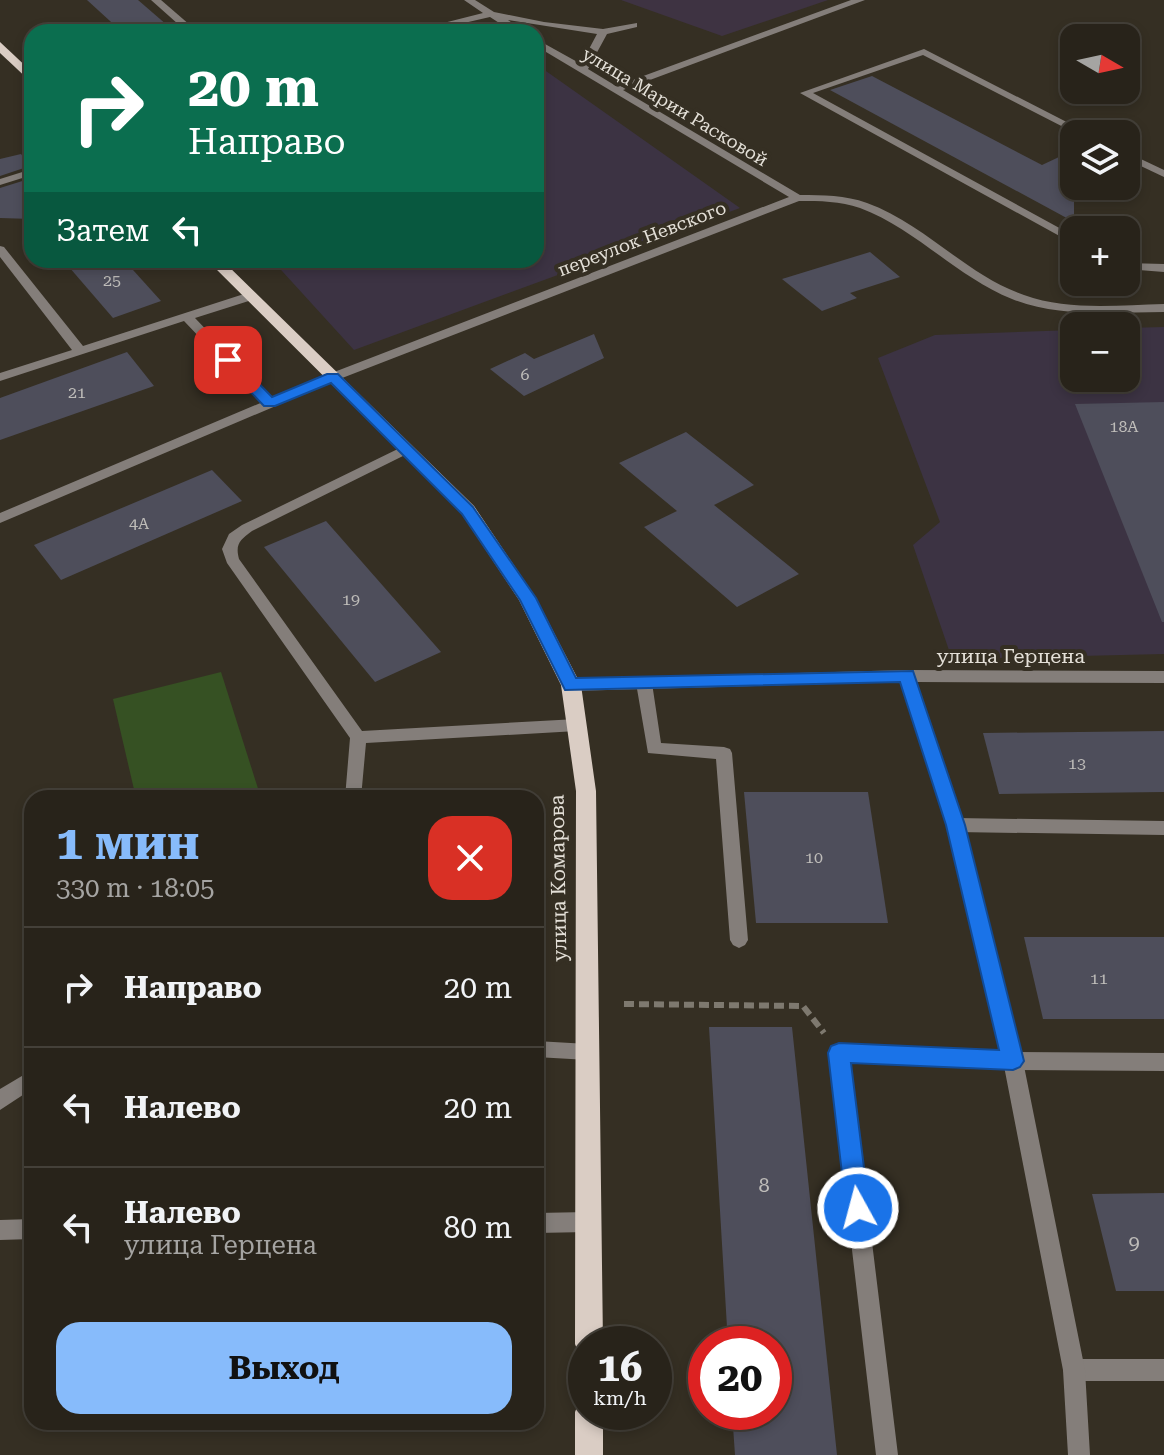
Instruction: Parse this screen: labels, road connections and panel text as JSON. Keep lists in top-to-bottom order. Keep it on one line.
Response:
{"streets":{"main road":["улица Комарова"],"street":["улица Марии Расковой","переулок Невского","улица Герцена"]},"crossings":[["улица Марии Расковой","переулок Невского"],["переулок Невского","улица Комарова"],["улица Герцена","улица Комарова"]],"house_numbers":["25","6","21","18А","4А","19","13","10","11","8","9"],"north":"right","page":{"map_buttons":["+","−"],"turn":["20 m","Направо"],"then":"Затем","heading":["1 мин","330 m · 18:05"],"list":[{"name":"Направо","value":"20 m"},{"name":"Налево","value":"20 m"},{"name":"Налево","note":"улица Герцена","value":"80 m"}],"buttons":"Выход","speed":"16 km/h","limit":"20"}}
